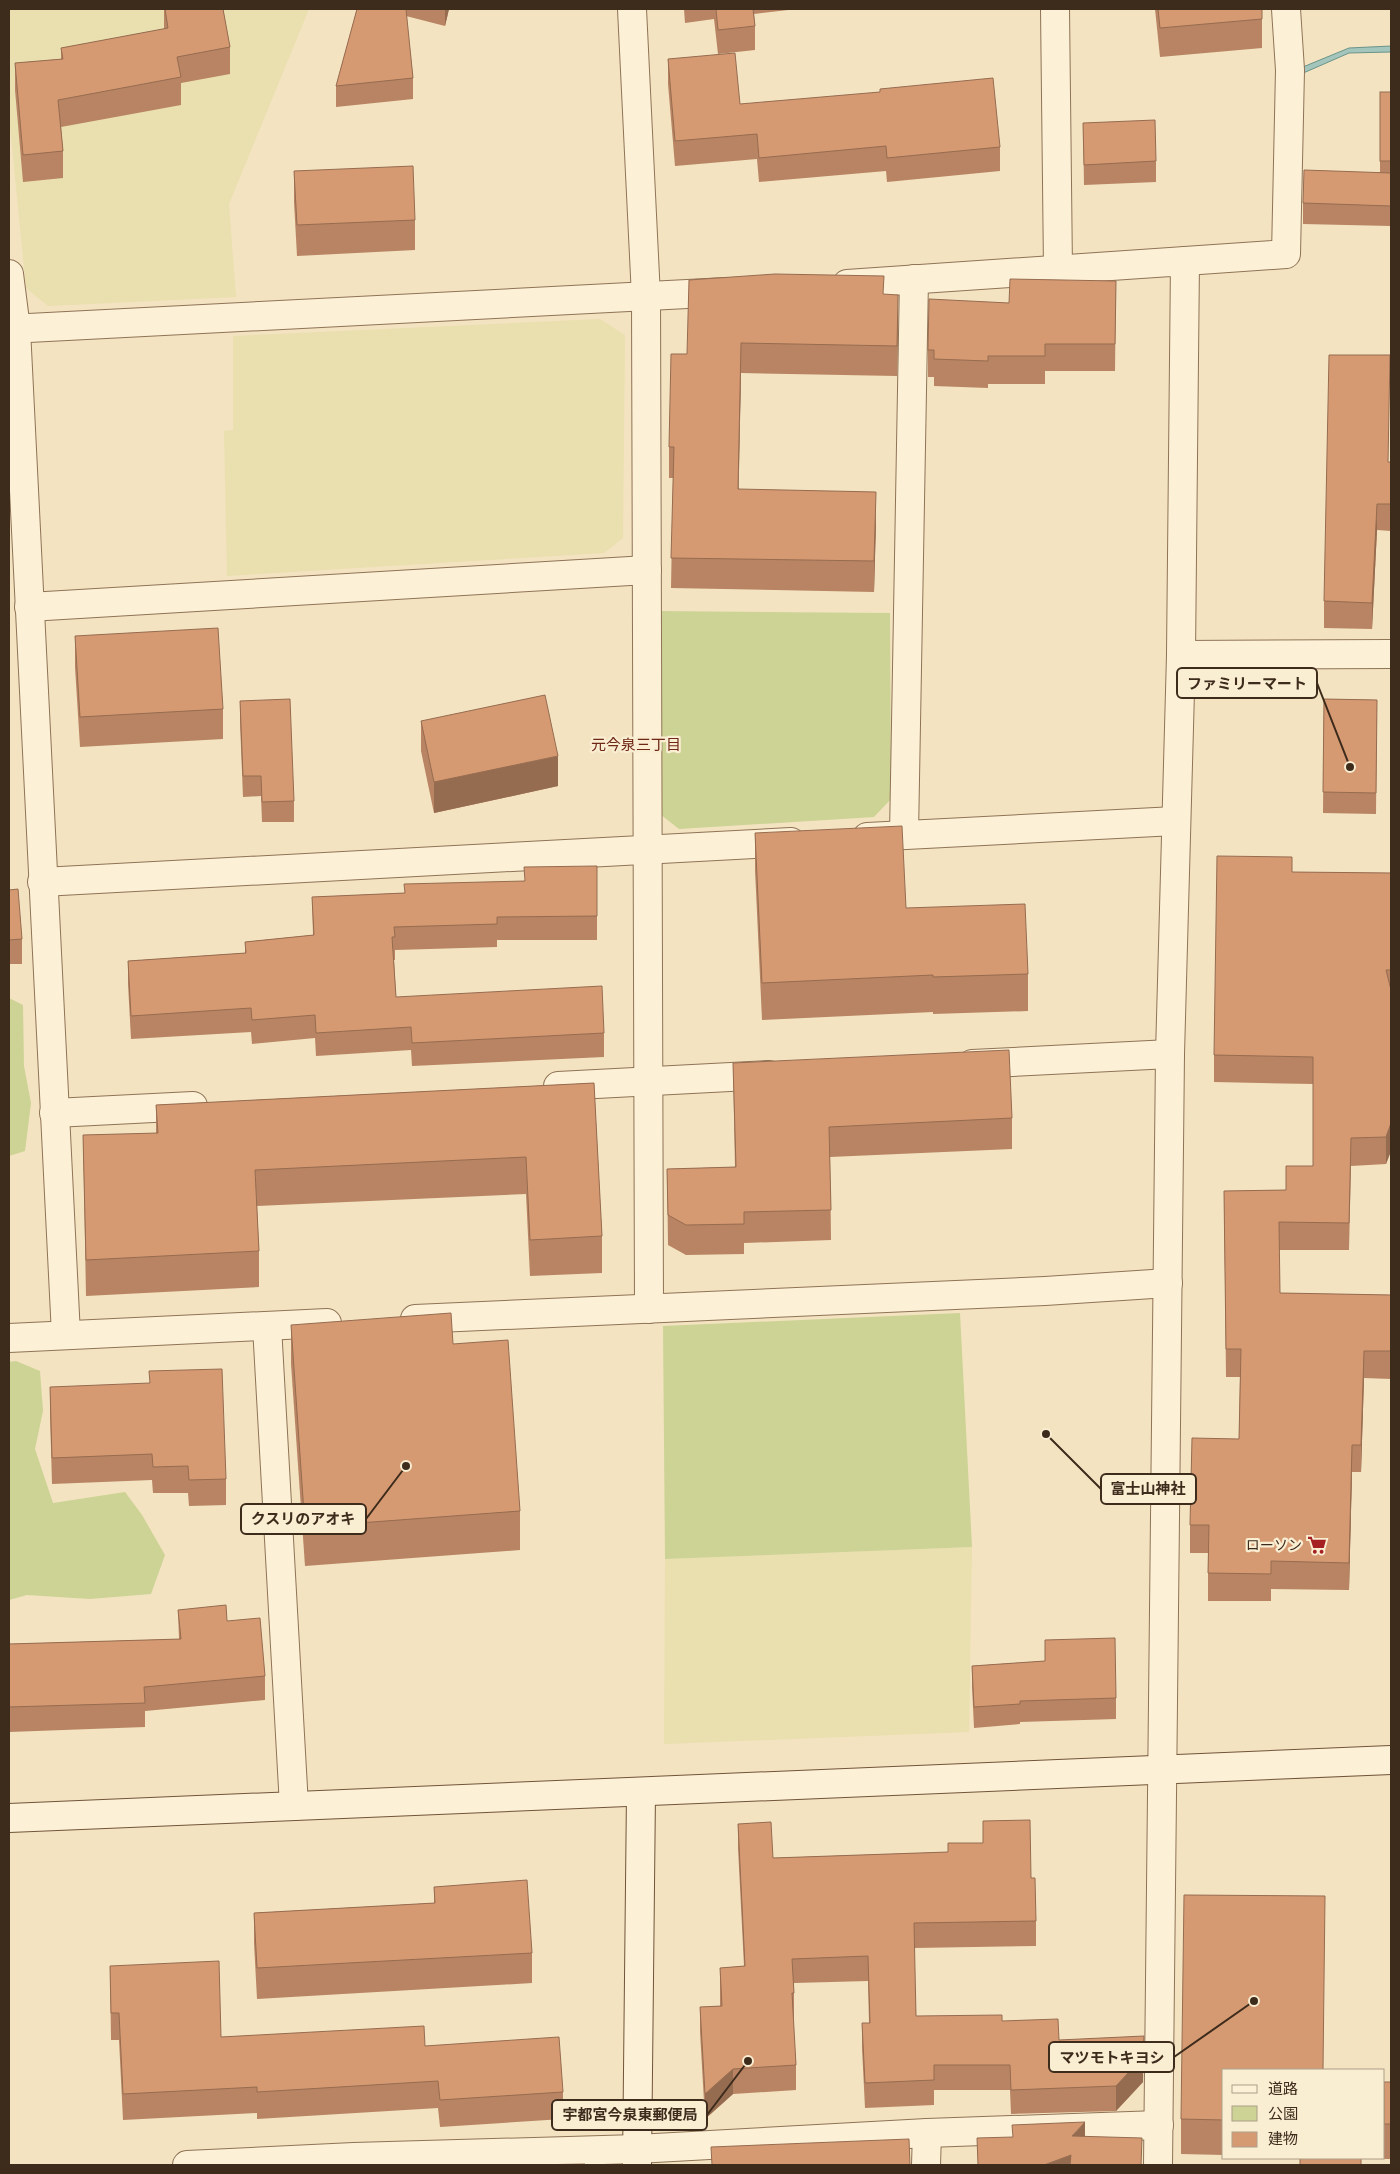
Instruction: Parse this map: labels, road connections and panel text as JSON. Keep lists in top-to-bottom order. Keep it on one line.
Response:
{"districts":["元今泉三丁目"],"places":{"other":["ファミリーマート","富士山神社","クスリのアオキ","マツモトキヨシ","宇都宮今泉東郵便局"],"supermarket":["ローソン"]},"legend":["道路","公園","建物"]}
